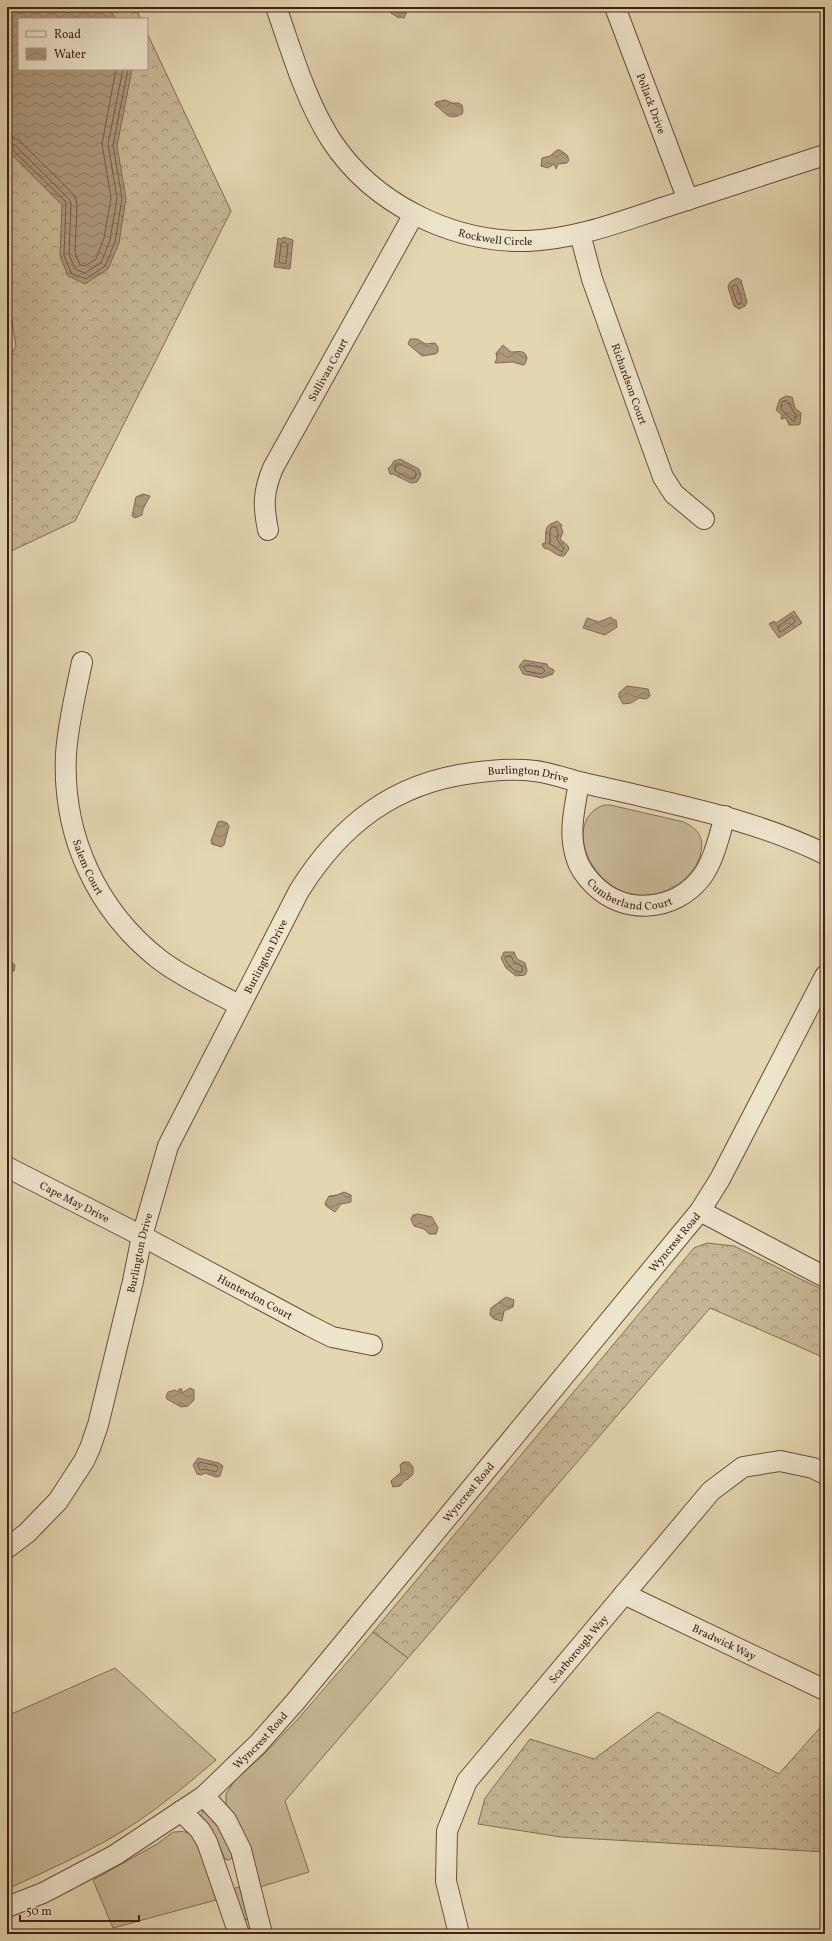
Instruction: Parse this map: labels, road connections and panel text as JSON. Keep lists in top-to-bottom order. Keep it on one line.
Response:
{"streets":{"street":["Pollack Drive","Rockwell Circle","Sullivan Court","Richardson Court","Burlington Drive","Salem Court","Cumberland Court","Cape May Drive","Wyncrest Road","Hunterdon Court","Bradwick Way","Scarborough Way"]},"crossings":[["Pollack Drive","Rockwell Circle"],["Rockwell Circle","Sullivan Court"],["Rockwell Circle","Richardson Court"],["Burlington Drive","Salem Court"],["Burlington Drive","Cumberland Court"],["Burlington Drive","Cape May Drive"],["Burlington Drive","Hunterdon Court"],["Cape May Drive","Hunterdon Court"],["Bradwick Way","Scarborough Way"]],"legend":["Road","Water"],"scale_bar":"50 m"}
